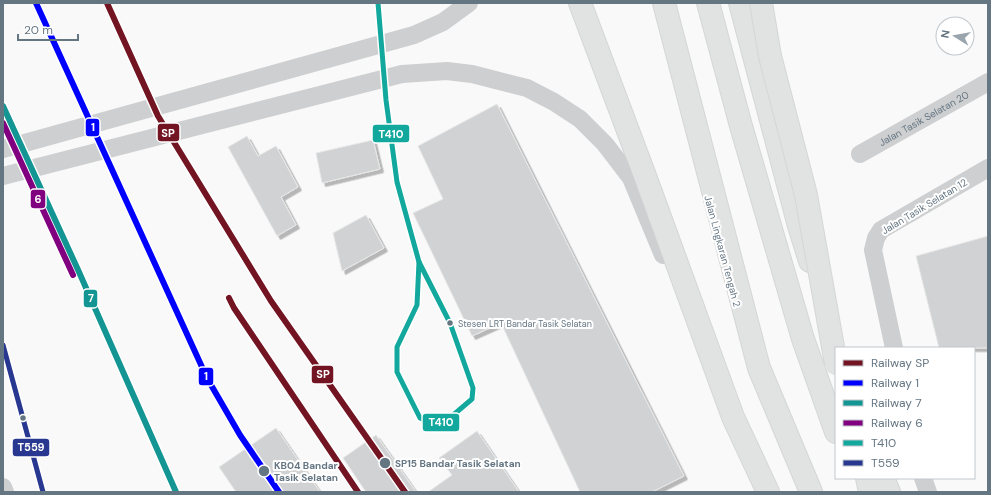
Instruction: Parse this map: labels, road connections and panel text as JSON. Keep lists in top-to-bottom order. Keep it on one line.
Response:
{"streets":{"highway":["Jalan Lingkaran Tengah 2"],"street":["Jalan Tasik Selatan 20","Jalan Tasik Selatan 12"]},"places":["Stesen LRT Bandar Tasik Selatan","SP15 Bandar Tasik Selatan","KB04 Bandar Tasik Selatan"],"lines":["rail line SP","rail line 1","transit line T410","rail line 7","rail line 6","transit line T559"],"legend":["Railway SP","Railway 1","Railway 7","Railway 6","T410","T559"],"scale_bar":"20 m","north":"left"}
